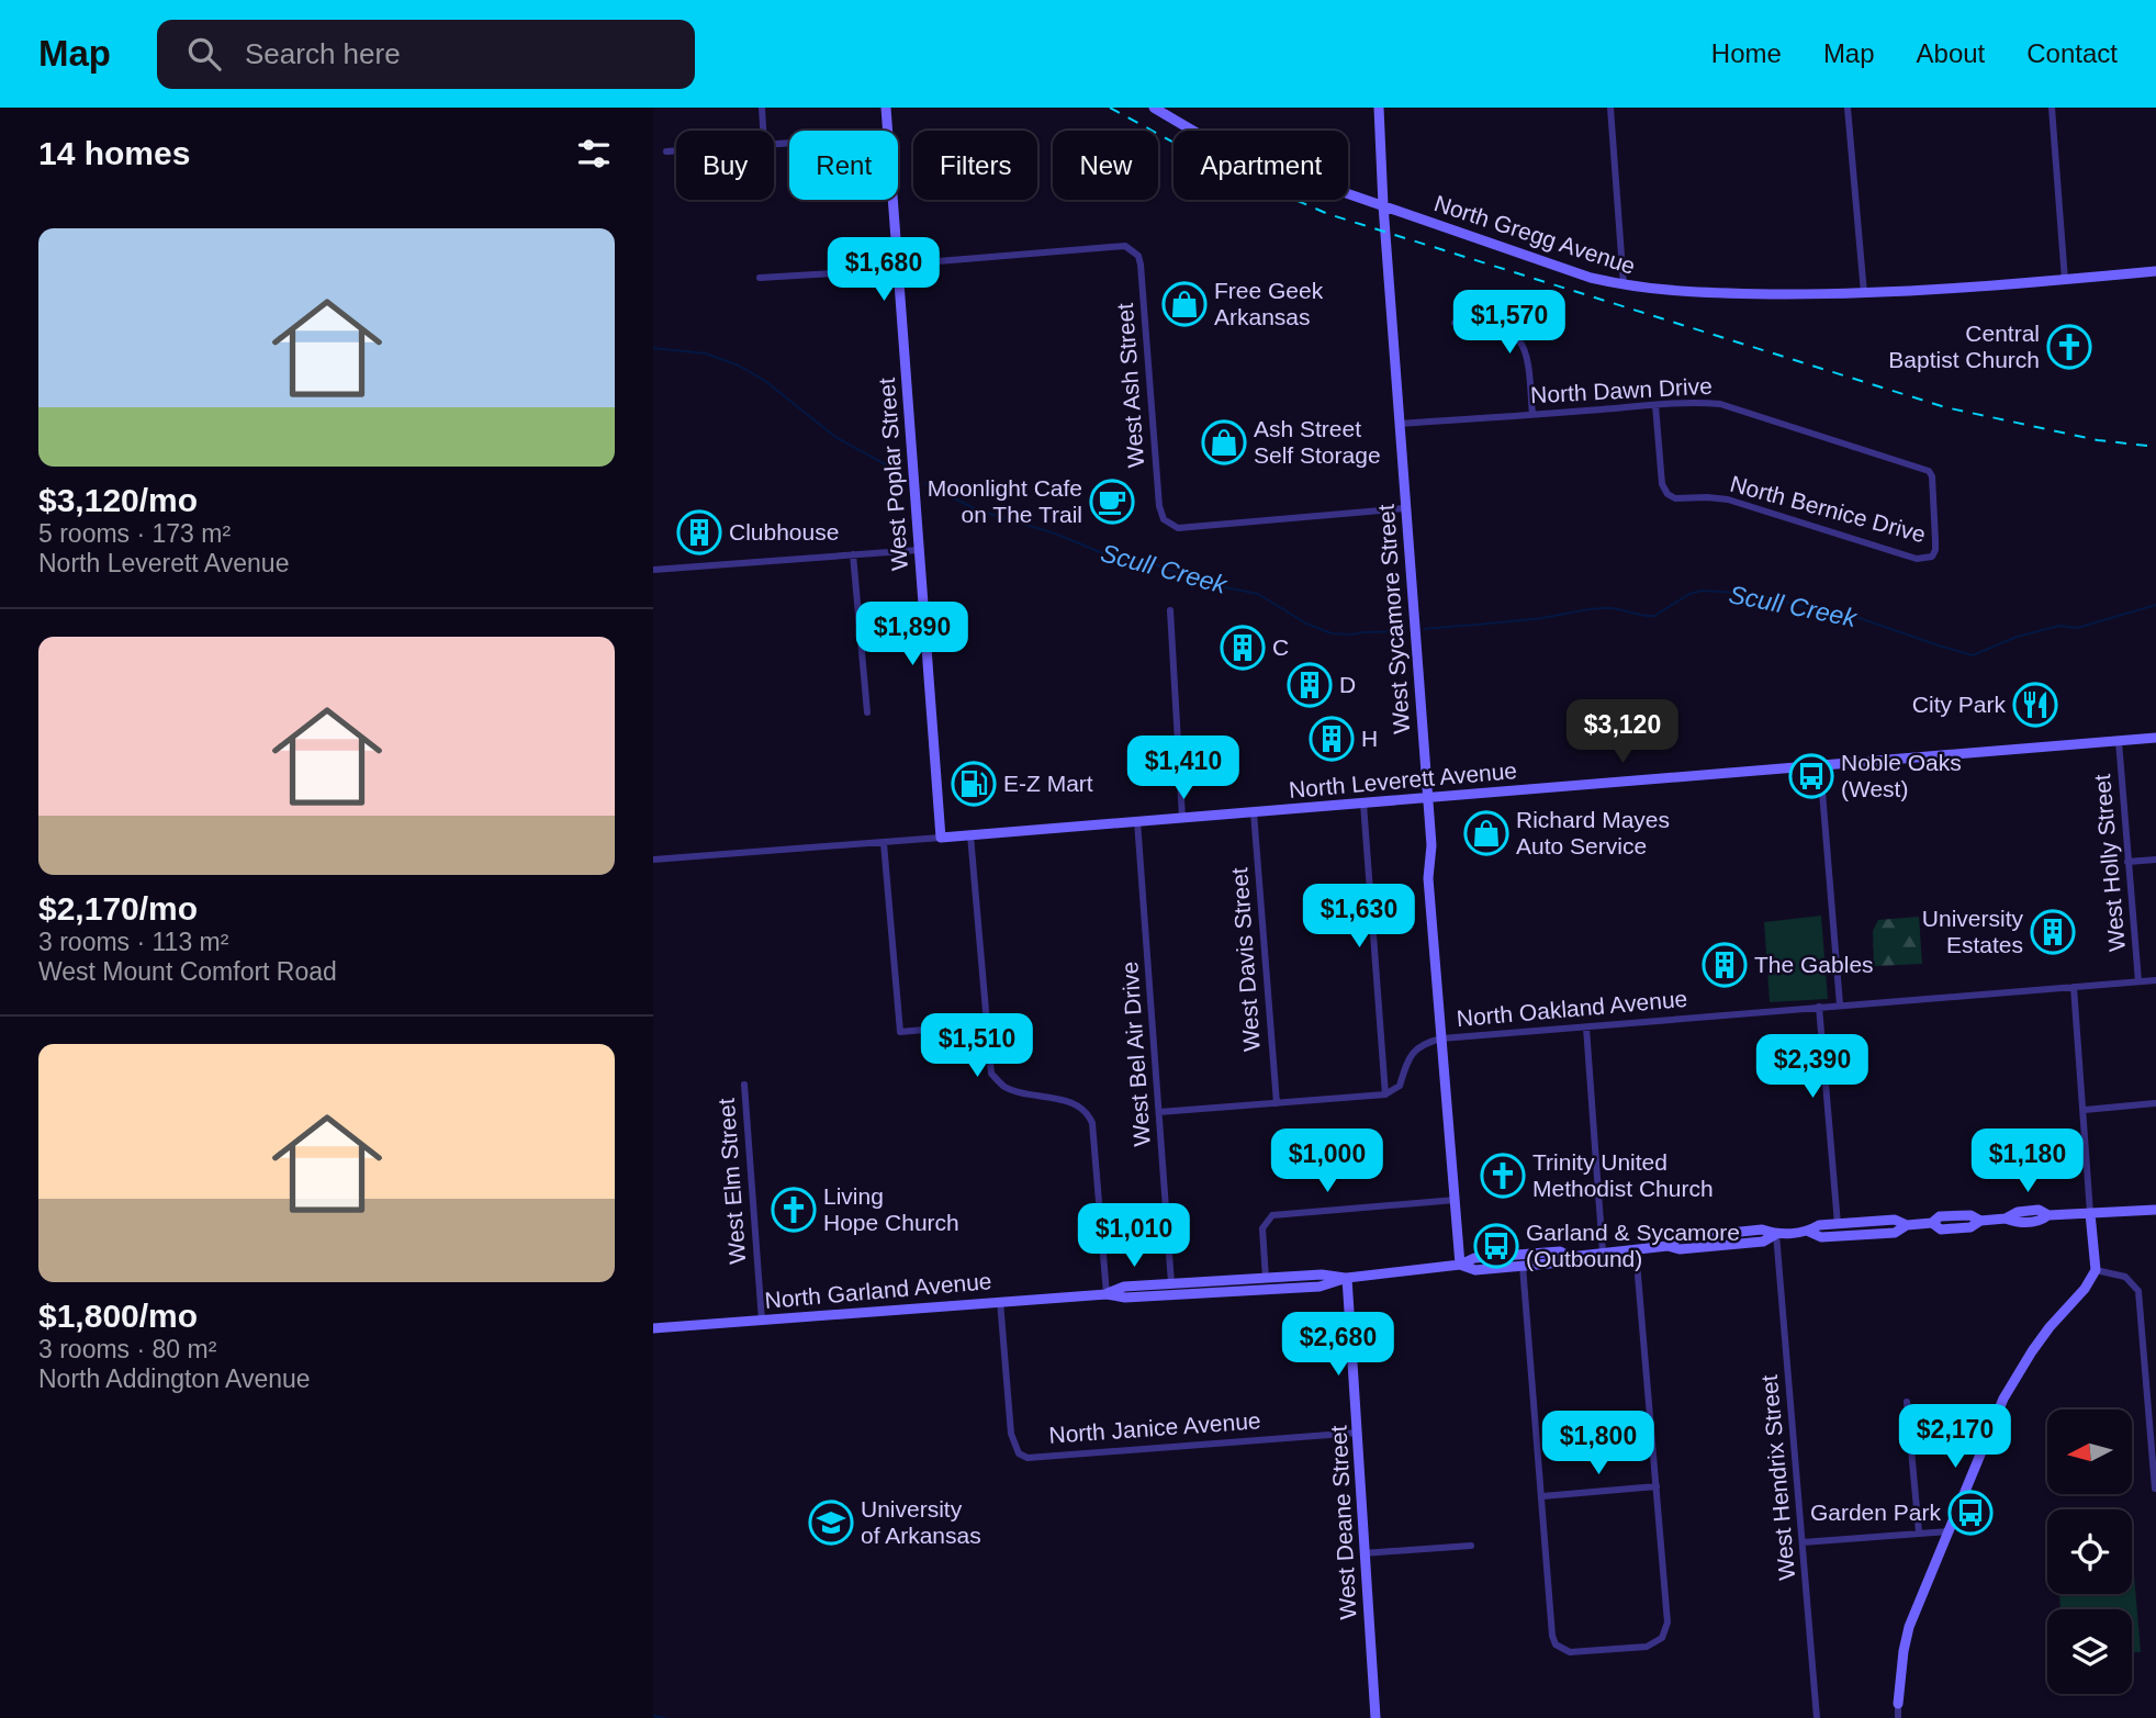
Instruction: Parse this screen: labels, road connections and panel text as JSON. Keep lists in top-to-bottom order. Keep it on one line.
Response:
{"streets":{"street":["North Gregg Avenue","West Ash Street","North Dawn Drive","West Poplar Street","North Bernice Drive","West Sycamore Street","North Leverett Avenue","West Holly Street","West Davis Street","North Oakland Avenue","West Bel Air Drive","West Elm Street","North Garland Avenue","North Janice Avenue","West Hendrix Street","West Deane Street"]},"crossings":[["North Gregg Avenue","West Sycamore Street"],["West Ash Street","West Poplar Street"],["West Ash Street","West Sycamore Street"],["North Dawn Drive","North Bernice Drive"],["North Dawn Drive","West Sycamore Street"],["West Poplar Street","North Leverett Avenue"],["West Sycamore Street","North Leverett Avenue"],["West Sycamore Street","North Oakland Avenue"],["West Sycamore Street","North Garland Avenue"],["North Leverett Avenue","West Holly Street"],["North Leverett Avenue","West Davis Street"],["North Leverett Avenue","West Bel Air Drive"],["West Holly Street","North Oakland Avenue"],["West Bel Air Drive","North Garland Avenue"],["West Elm Street","North Garland Avenue"],["North Garland Avenue","North Janice Avenue"],["North Garland Avenue","West Hendrix Street"],["North Garland Avenue","West Deane Street"],["North Janice Avenue","West Deane Street"]],"water":["Scull Creek"],"places":{"shop":["Free Geek Arkansas","Ash Street Self Storage","Richard Mayes Auto Service"],"church":["Central Baptist Church","Trinity United Methodist Church","Living Hope Church"],"cafe":["Moonlight Cafe on The Trail"],"building":["Clubhouse","C","D","H","University Estates","The Gables"],"restaurant":["City Park"],"bus stop":["Noble Oaks (West)","Garland & Sycamore (Outbound)","Garden Park"],"fuel station":["E-Z Mart"],"school or university":["University of Arkansas"]},"north":"left","page":{"header":"Map","search":"Search here","nav":["Home","Map","About","Contact"],"heading":"14 homes","chip":["Buy","Rent","Filters","New","Apartment"],"list":[{"name":"$3,120/mo","note":"5 rooms · 173 m² · North Leverett Avenue"},{"name":"$2,170/mo","note":"3 rooms · 113 m² · West Mount Comfort Road"},{"name":"$1,800/mo","note":"3 rooms · 80 m² · North Addington Avenue"}],"price":["$1,680","$1,570","$1,890","$3,120","$1,410","$1,630","$1,510","$2,390","$1,000","$1,180","$1,010","$2,680","$2,170","$1,800"]}}
